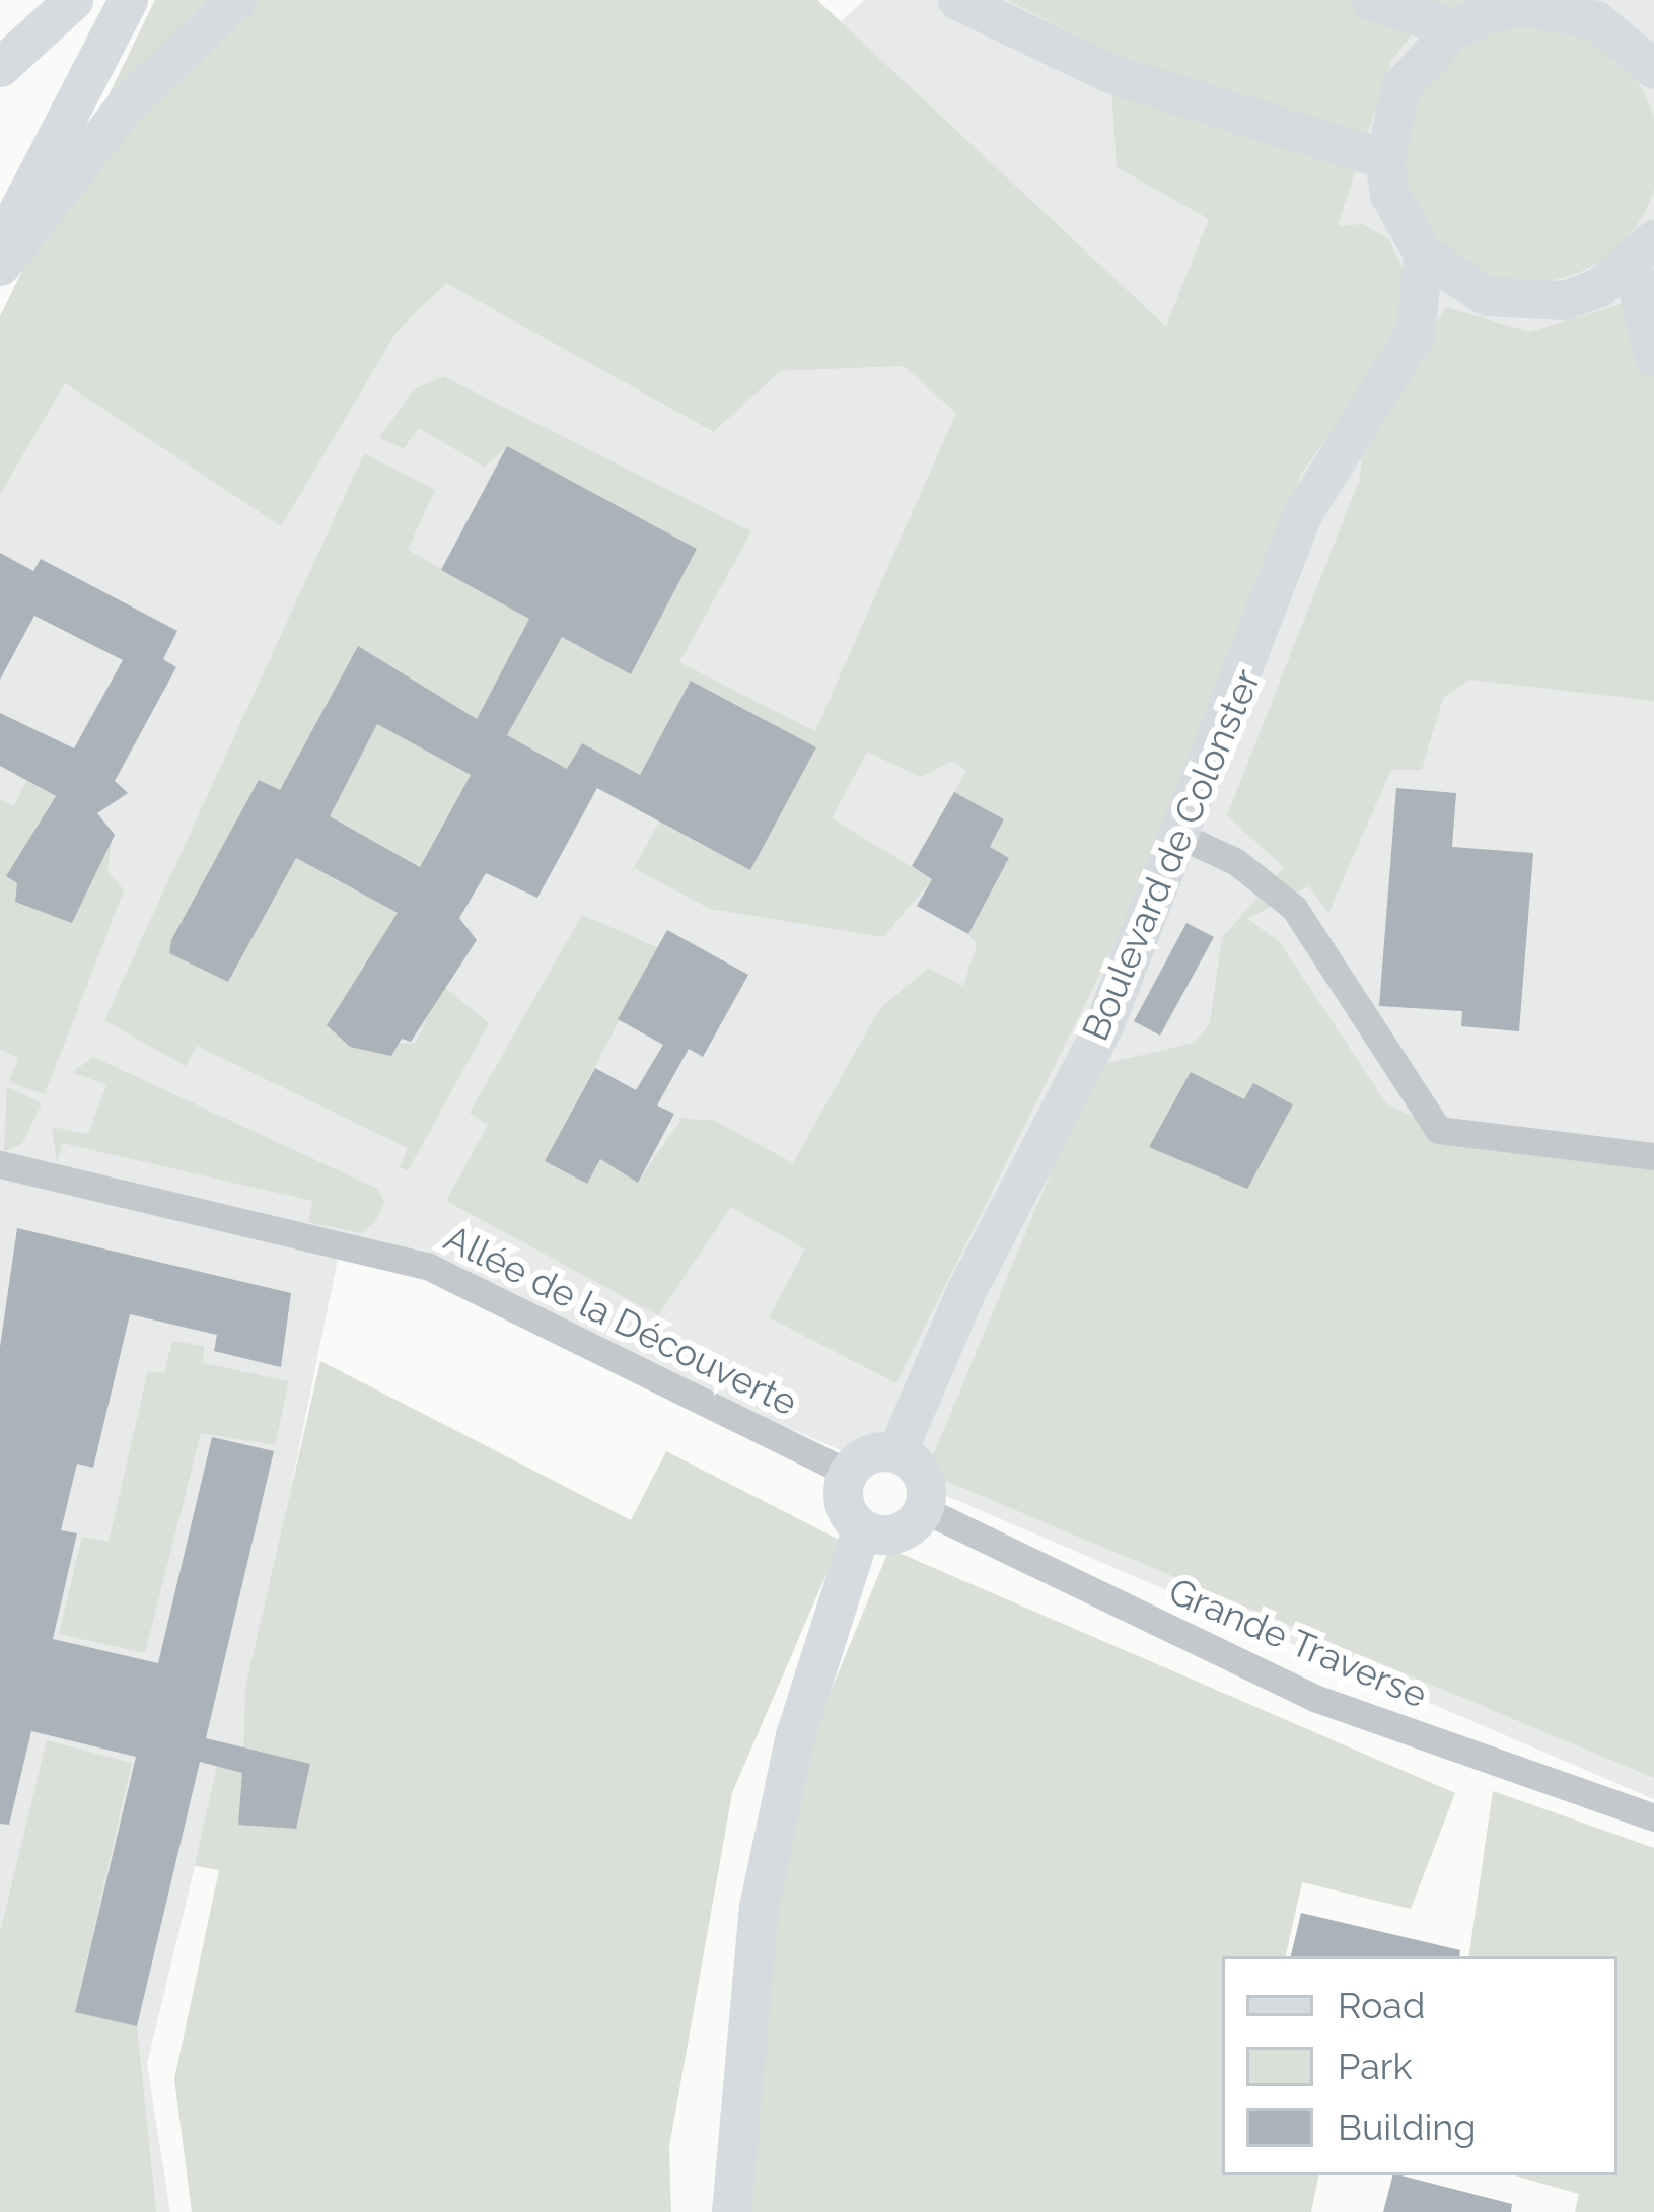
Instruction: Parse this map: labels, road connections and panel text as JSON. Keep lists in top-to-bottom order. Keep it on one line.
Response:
{"streets":{"main road":["Boulevard de Colonster"],"street":["Allée de la Découverte","Grande Traverse"]},"crossings":[["Boulevard de Colonster","Allée de la Découverte"],["Boulevard de Colonster","Grande Traverse"],["Allée de la Découverte","Grande Traverse"]],"legend":["Road","Park","Building"]}
